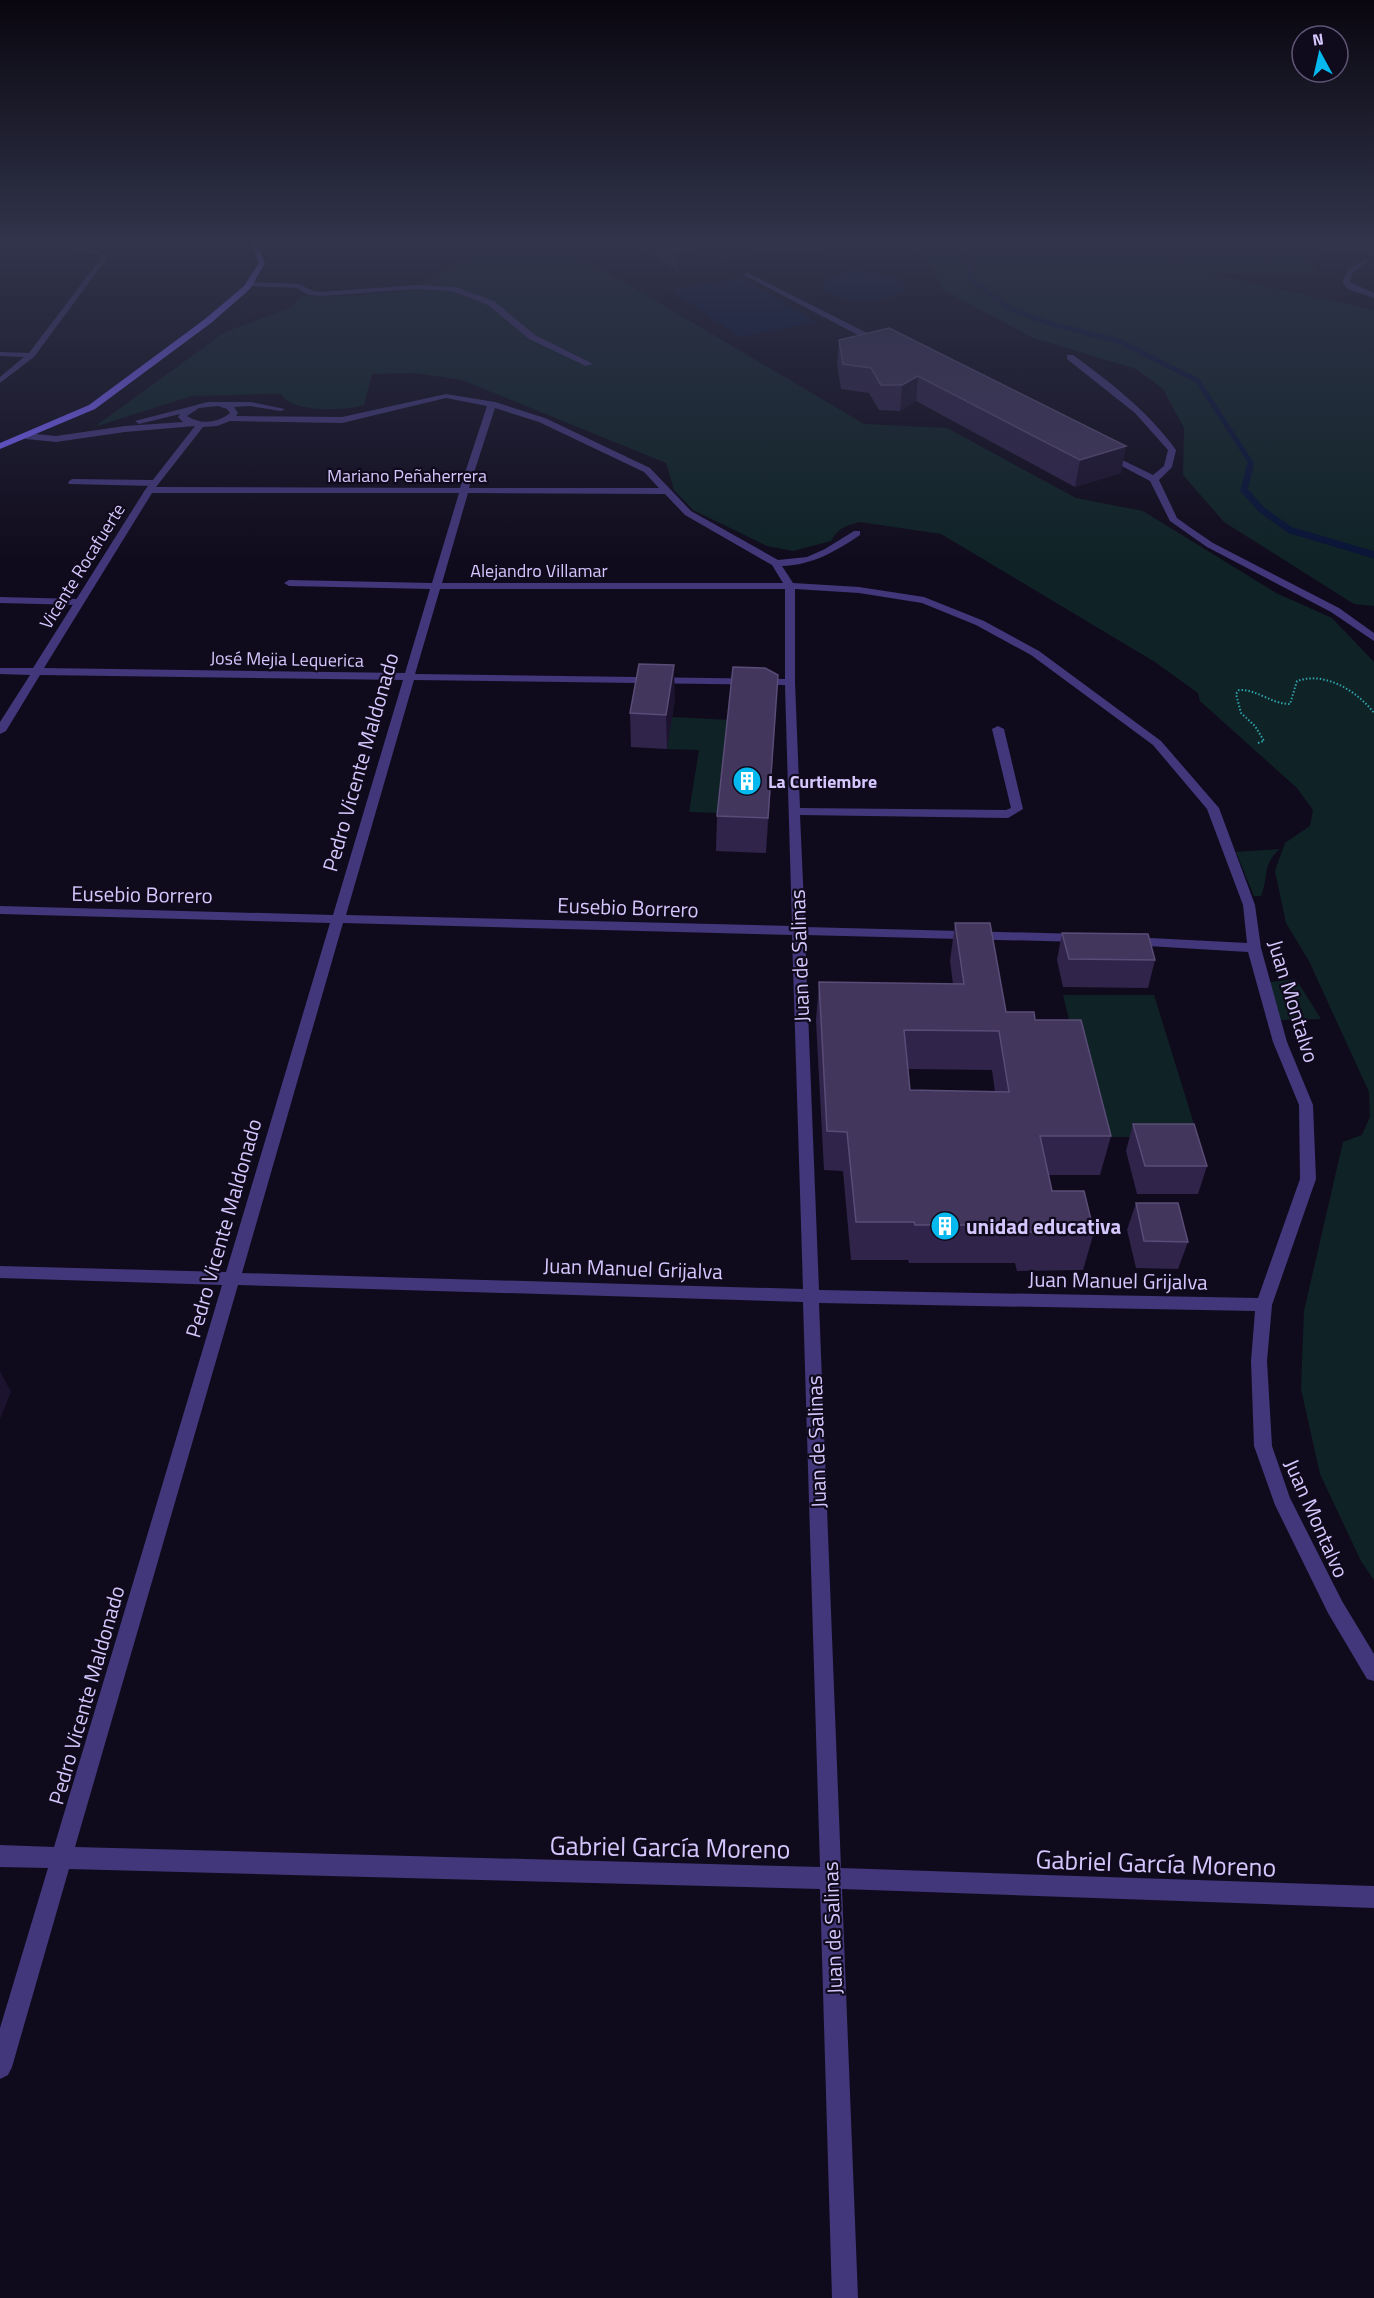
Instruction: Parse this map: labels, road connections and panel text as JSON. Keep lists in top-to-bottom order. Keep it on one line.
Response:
{"streets":{"street":["Mariano Peñaherrera","Vicente Rocafuerte","Alejandro Villamar","José Mejia Lequerica","Pedro Vicente Maldonado","Eusebio Borrero","Juan de Salinas","Juan Montalvo","Juan Manuel Grijalva","Gabriel García Moreno"]},"crossings":[["Mariano Peñaherrera","Vicente Rocafuerte"],["Mariano Peñaherrera","Pedro Vicente Maldonado"],["Vicente Rocafuerte","José Mejia Lequerica"],["Alejandro Villamar","Pedro Vicente Maldonado"],["Alejandro Villamar","Juan de Salinas"],["Alejandro Villamar","Juan Montalvo"],["José Mejia Lequerica","Pedro Vicente Maldonado"],["José Mejia Lequerica","Juan de Salinas"],["Pedro Vicente Maldonado","Eusebio Borrero"],["Pedro Vicente Maldonado","Juan Manuel Grijalva"],["Pedro Vicente Maldonado","Gabriel García Moreno"],["Eusebio Borrero","Juan de Salinas"],["Juan de Salinas","Juan Montalvo"],["Juan de Salinas","Juan Manuel Grijalva"],["Juan de Salinas","Gabriel García Moreno"],["Juan Montalvo","Juan Manuel Grijalva"]],"places":{"building":["La Curtiembre","unidad educativa"]},"north":"top"}
